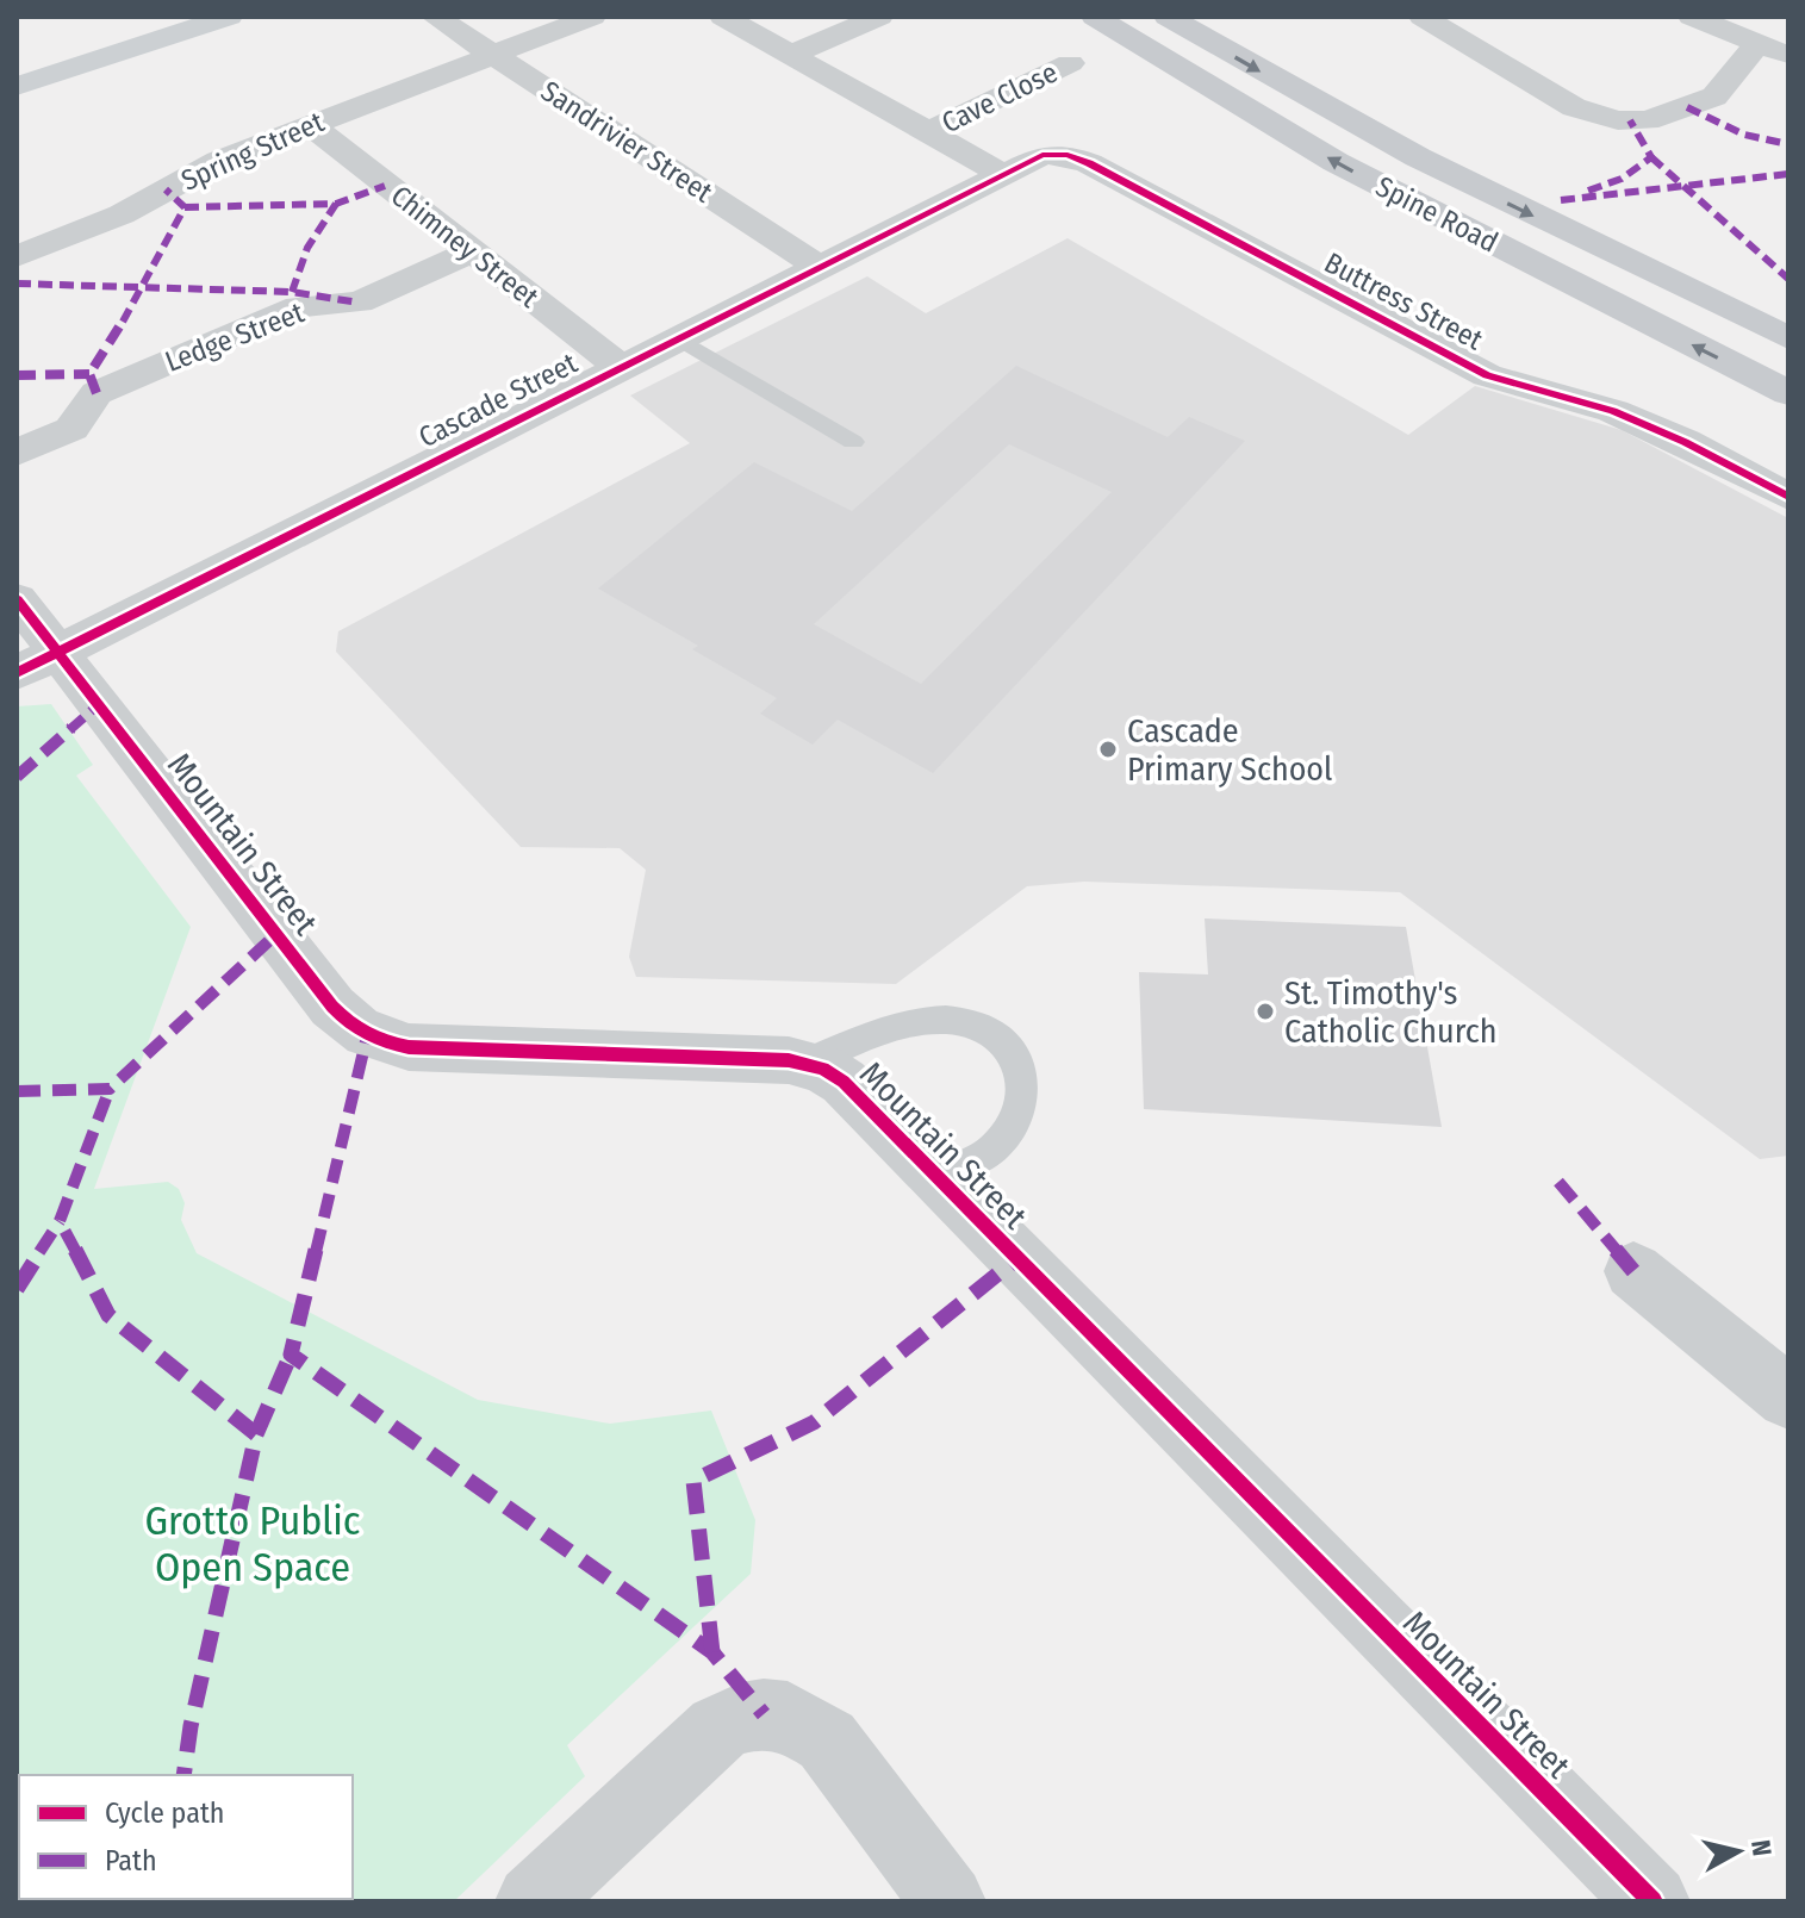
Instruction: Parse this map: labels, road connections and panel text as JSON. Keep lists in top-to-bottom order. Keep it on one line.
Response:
{"streets":{"main road":["Spine Road"],"street":["Cave Close","Sandrivier Street","Spring Street","Chimney Street","Buttress Street","Ledge Street","Cascade Street","Mountain Street"]},"crossings":[["Sandrivier Street","Spring Street"],["Sandrivier Street","Cascade Street"],["Spring Street","Chimney Street"],["Chimney Street","Ledge Street"],["Chimney Street","Cascade Street"],["Buttress Street","Cascade Street"],["Cascade Street","Mountain Street"]],"parks":["Grotto Public Open Space"],"places":["Cascade Primary School","St. Timothy's Catholic Church"],"legend":["Cycle path","Path"],"north":"right"}
